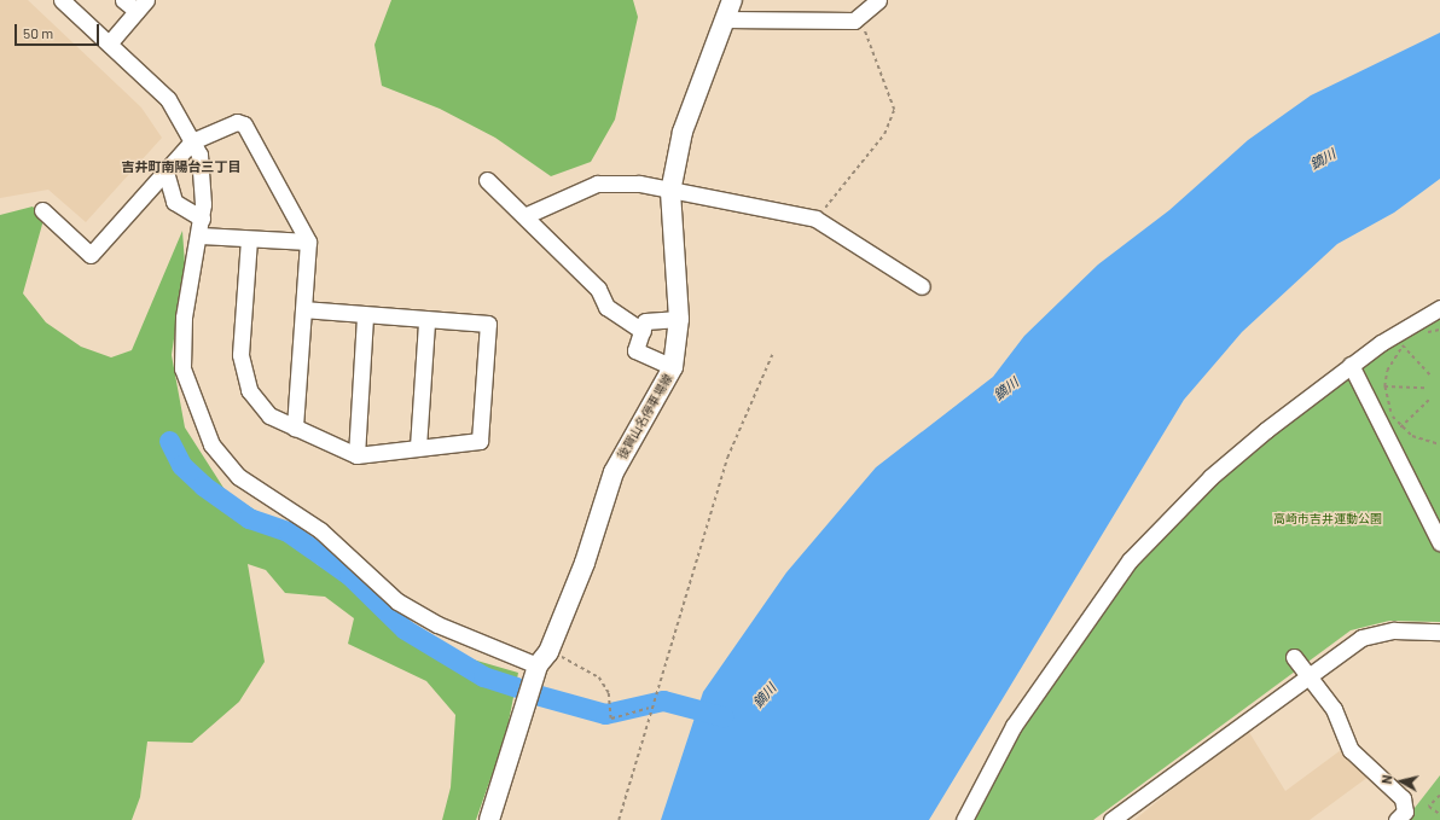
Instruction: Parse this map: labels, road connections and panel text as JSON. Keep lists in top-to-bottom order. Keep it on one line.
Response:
{"streets":{"main road":["後賀山名停車場線"]},"districts":["吉井町南陽台三丁目"],"water":["鏑川"],"parks":["高崎市吉井運動公園"],"scale_bar":"50 m","north":"left"}
